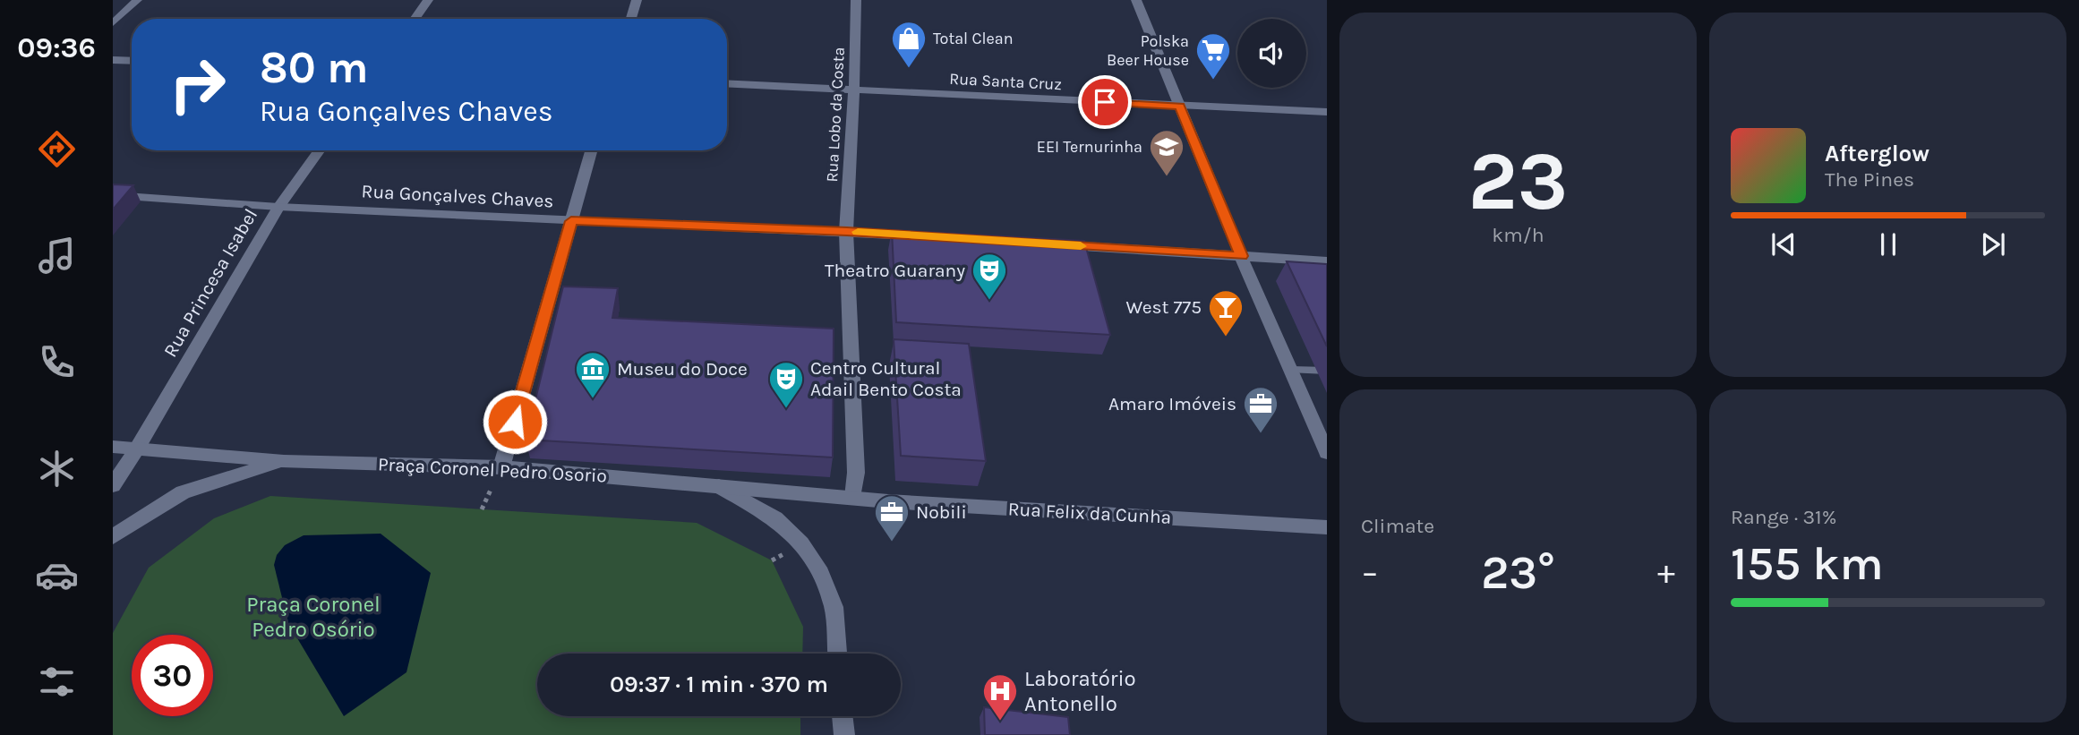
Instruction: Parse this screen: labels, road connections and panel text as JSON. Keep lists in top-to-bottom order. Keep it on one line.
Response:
{"streets":{"street":["Rua Santa Cruz","Rua Lobo da Costa","Rua Gonçalves Chaves","Rua Princesa Isabel","Praça Coronel Pedro Osorio","Rua Felix da Cunha"]},"crossings":[["Rua Santa Cruz","Rua Lobo da Costa"],["Rua Lobo da Costa","Rua Gonçalves Chaves"],["Rua Lobo da Costa","Praça Coronel Pedro Osorio"],["Rua Lobo da Costa","Rua Felix da Cunha"],["Rua Gonçalves Chaves","Rua Princesa Isabel"],["Rua Princesa Isabel","Praça Coronel Pedro Osorio"],["Praça Coronel Pedro Osorio","Rua Felix da Cunha"]],"parks":["Praça Coronel Pedro Osório"],"places":{"shop":["Total Clean"],"supermarket":["Polska Beer House"],"school or university":["EEI Ternurinha"],"theatre":["Theatro Guarany","Centro Cultural Adail Bento Costa"],"bar":["West 775"],"museum":["Museu do Doce"],"office":["Amaro Imóveis","Nobili"],"hospital":["Laboratório Antonello"]},"page":{"tabs":"09:36","tile":[["23","km/h"],"Climate",["Range · 31%","155 km"]],"turn":["80 m","Rua Gonçalves Chaves"],"song":["Afterglow","The Pines"],"heat":["−","23°","+"],"limit":"30","trip":"09:37 · 1 min · 370 m"}}
